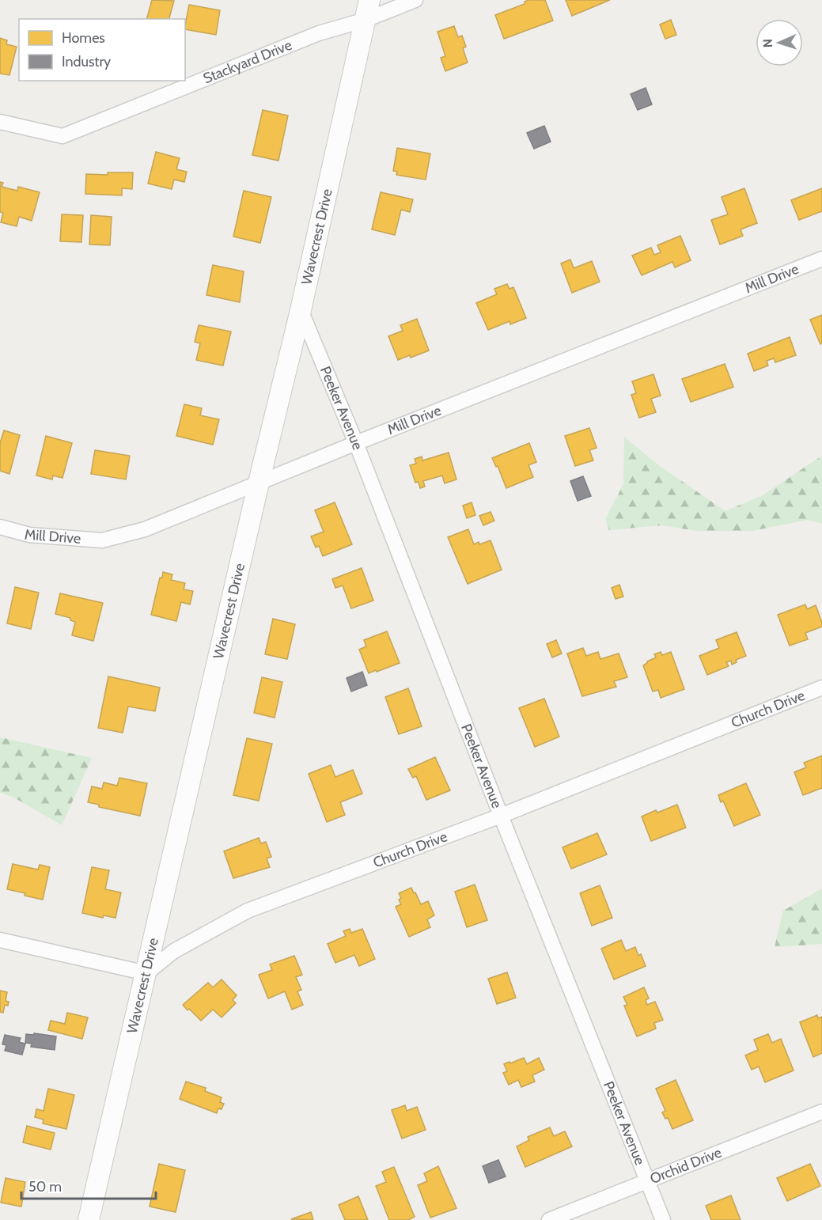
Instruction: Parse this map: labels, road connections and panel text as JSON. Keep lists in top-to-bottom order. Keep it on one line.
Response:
{"streets":{"street":["Stackyard Drive","Wavecrest Drive","Mill Drive","Peeker Avenue","Church Drive","Orchid Drive"]},"crossings":[["Stackyard Drive","Wavecrest Drive"],["Wavecrest Drive","Mill Drive"],["Wavecrest Drive","Peeker Avenue"],["Wavecrest Drive","Church Drive"],["Mill Drive","Peeker Avenue"],["Peeker Avenue","Church Drive"],["Peeker Avenue","Orchid Drive"]],"legend":["Homes","Industry"],"scale_bar":"50 m","north":"left"}
